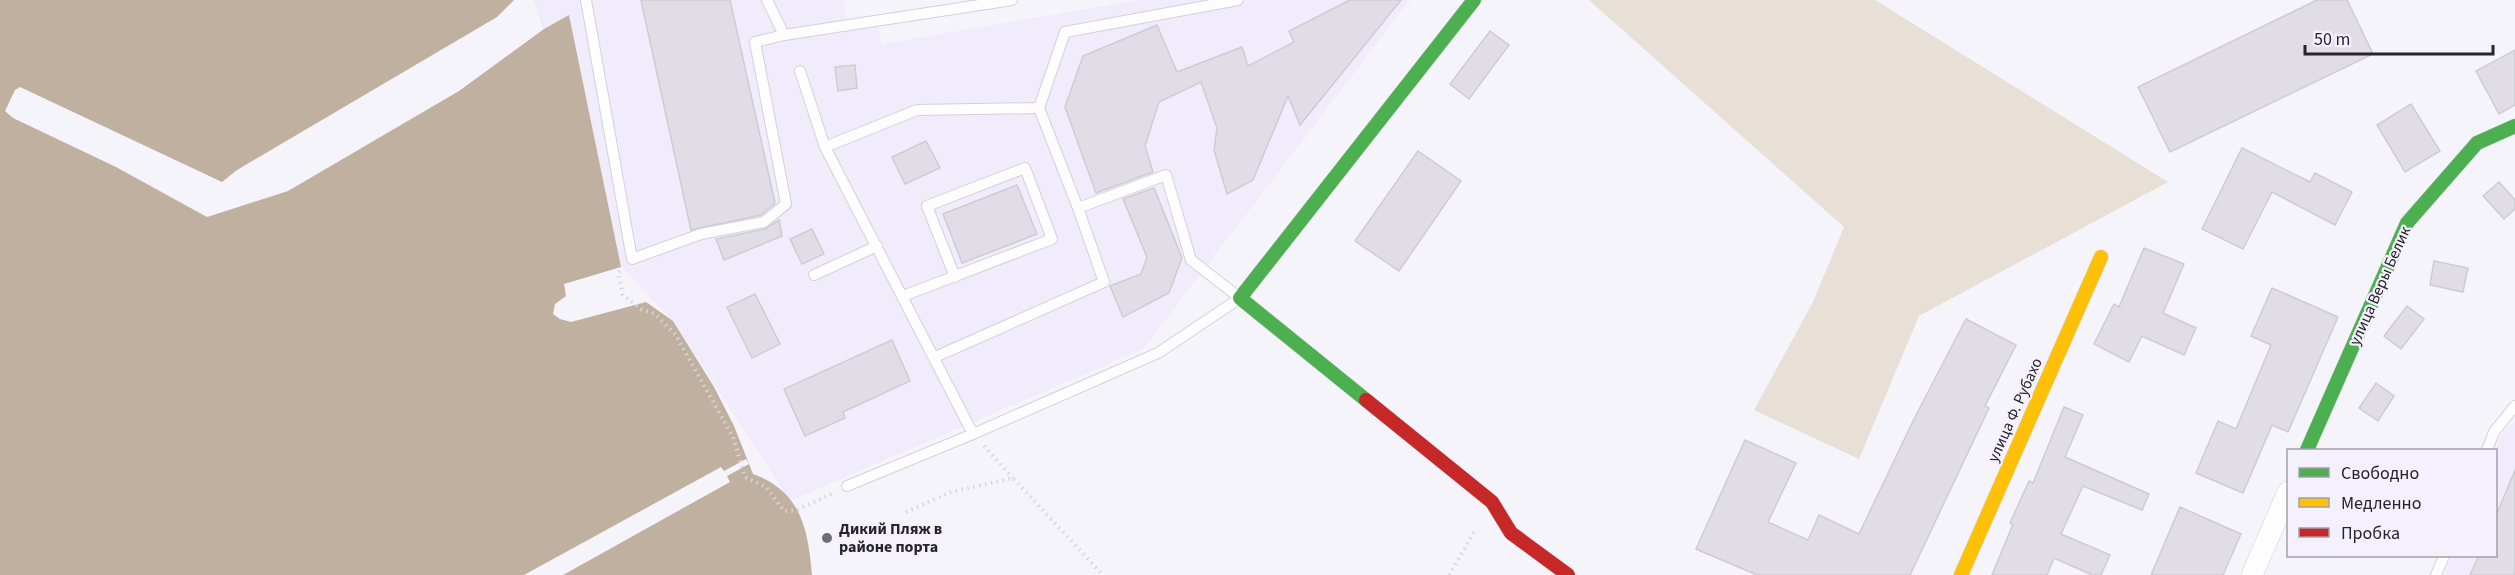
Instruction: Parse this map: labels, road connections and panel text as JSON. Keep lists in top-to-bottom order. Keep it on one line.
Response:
{"streets":{"street":["улица Веры Белик","улица Ф. Рубахо"]},"places":["Дикий Пляж в районе порта"],"legend":["Свободно","Медленно","Пробка"],"scale_bar":"50 m"}
